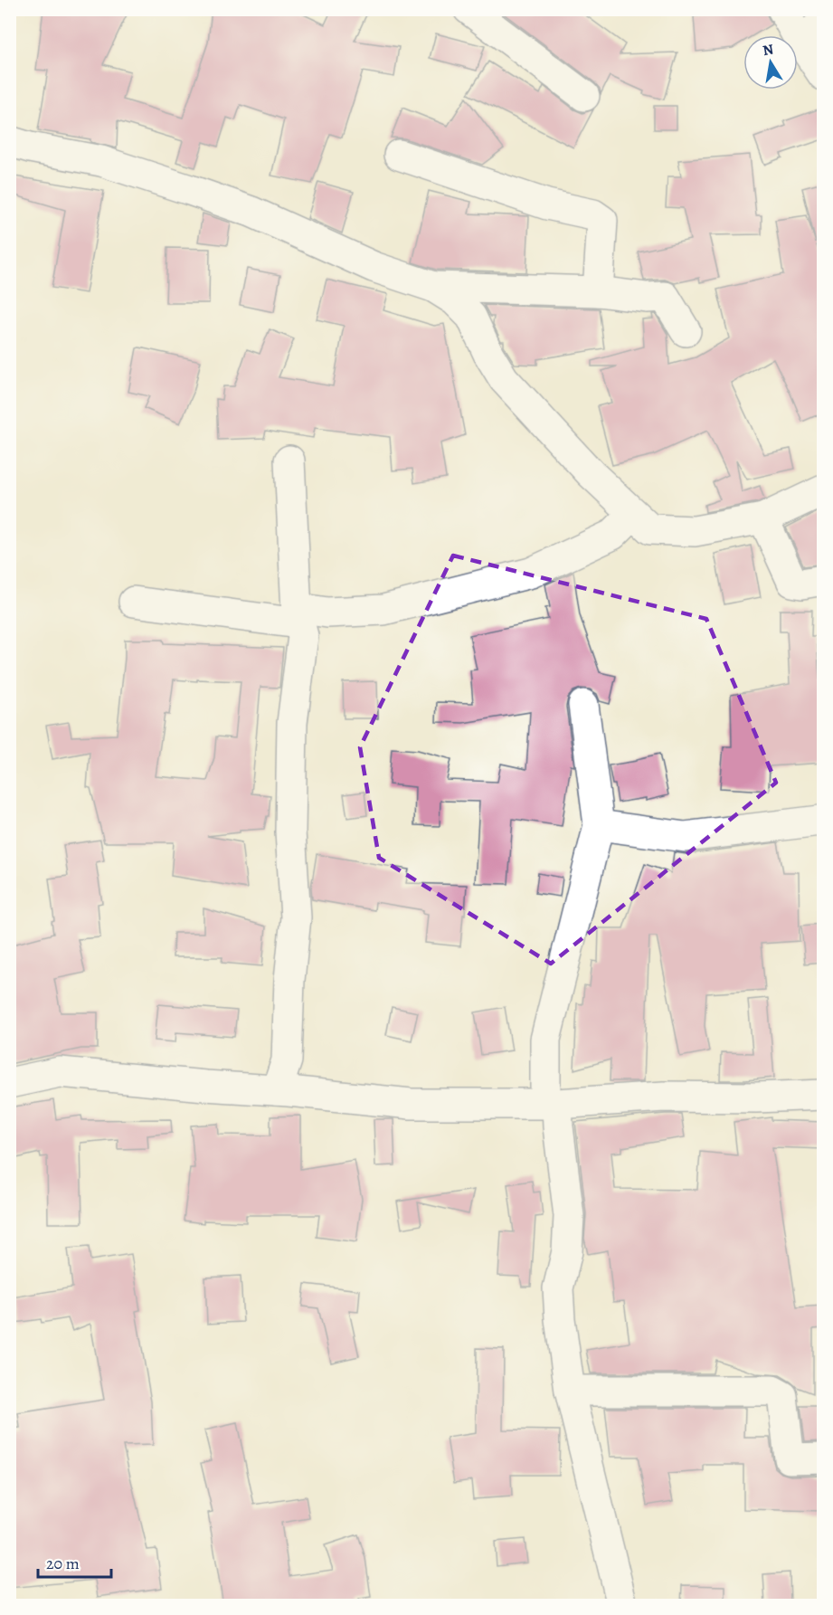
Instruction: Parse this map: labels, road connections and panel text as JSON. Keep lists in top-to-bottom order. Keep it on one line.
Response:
{"scale_bar":"20 m","north":"top"}
